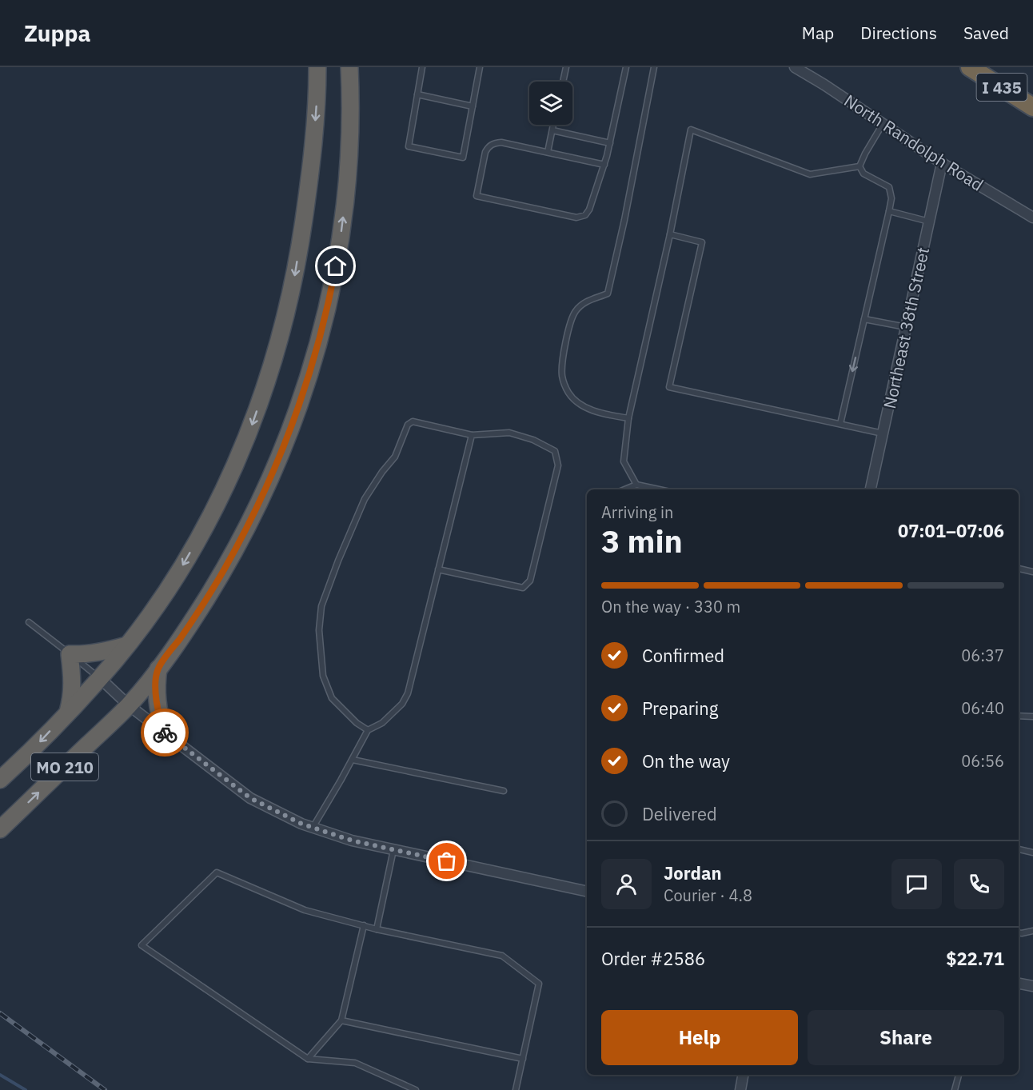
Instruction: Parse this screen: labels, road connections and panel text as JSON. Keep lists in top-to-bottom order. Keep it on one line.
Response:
{"streets":{"highway":["I 435","MO 210"],"street":["North Randolph Road","Northeast 38th Street"]},"crossings":[["North Randolph Road","Northeast 38th Street"]],"page":{"header":"Zuppa","nav":["Map","Directions","Saved"],"heading":["3 min","Arriving in","07:01–07:06"],"panel":["Jordan","Courier · 4.8","Order #2586","$22.71"],"bar":"On the way · 330 m","list":[["Confirmed","06:37"],["Preparing","06:40"],["On the way","06:56"],"Delivered"],"buttons":["Help","Share"]}}
